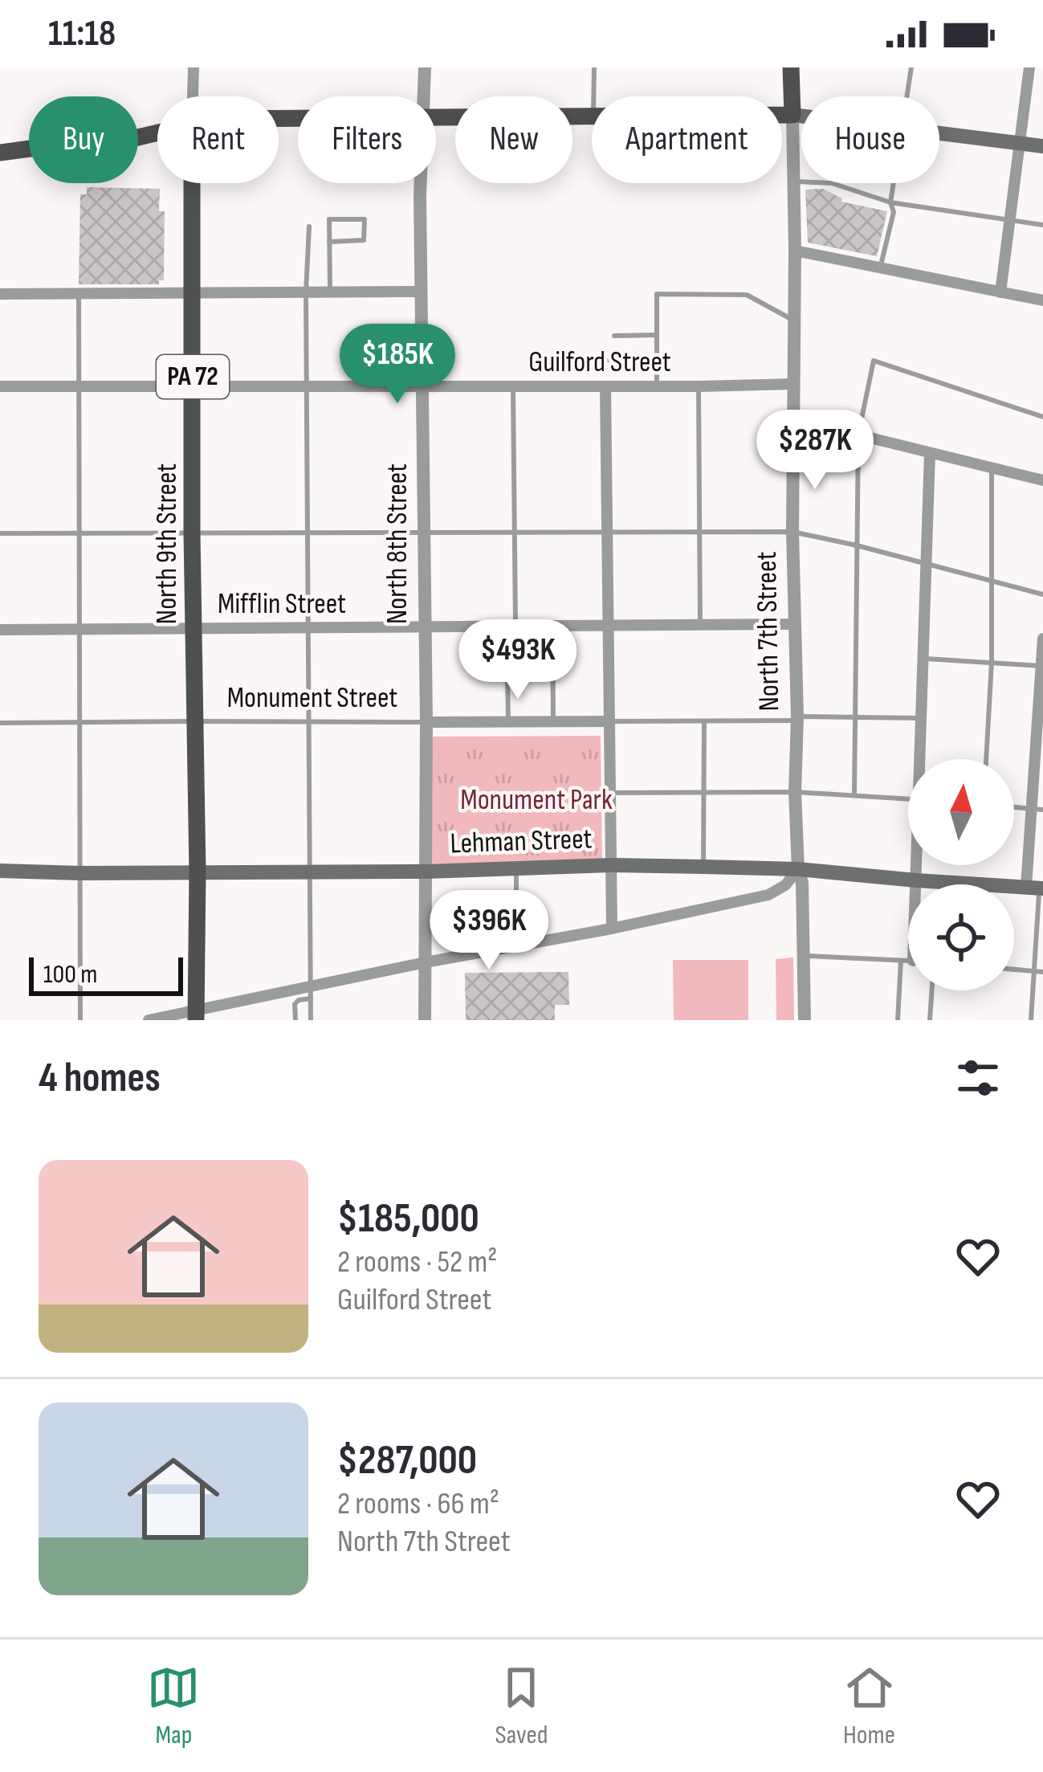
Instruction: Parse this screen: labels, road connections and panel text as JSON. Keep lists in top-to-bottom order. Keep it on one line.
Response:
{"streets":{"main road":["PA 72","North 9th Street","North 7th Street","Lehman Street"],"street":["Guilford Street","North 8th Street","Mifflin Street","Monument Street"]},"crossings":[["Guilford Street","North 9th Street"],["Guilford Street","North 8th Street"],["Guilford Street","North 7th Street"],["North 9th Street","Mifflin Street"],["North 9th Street","Monument Street"],["North 9th Street","Lehman Street"],["North 8th Street","Mifflin Street"],["North 8th Street","Monument Street"],["North 8th Street","Lehman Street"],["Mifflin Street","North 7th Street"],["North 7th Street","Monument Street"],["North 7th Street","Lehman Street"]],"parks":["Monument Park"],"scale_bar":"100 m","north":"top","page":{"status":"11:18","chip":["Buy","Rent","Filters","New","Apartment","House"],"price":["$185K","$287K","$493K","$396K"],"scale":"100 m","heading":"4 homes","list":[{"name":"$185,000","note":"2 rooms · 52 m² · Guilford Street"},{"name":"$287,000","note":"2 rooms · 66 m² · North 7th Street"}],"tabs":["Map","Saved","Home"]}}
